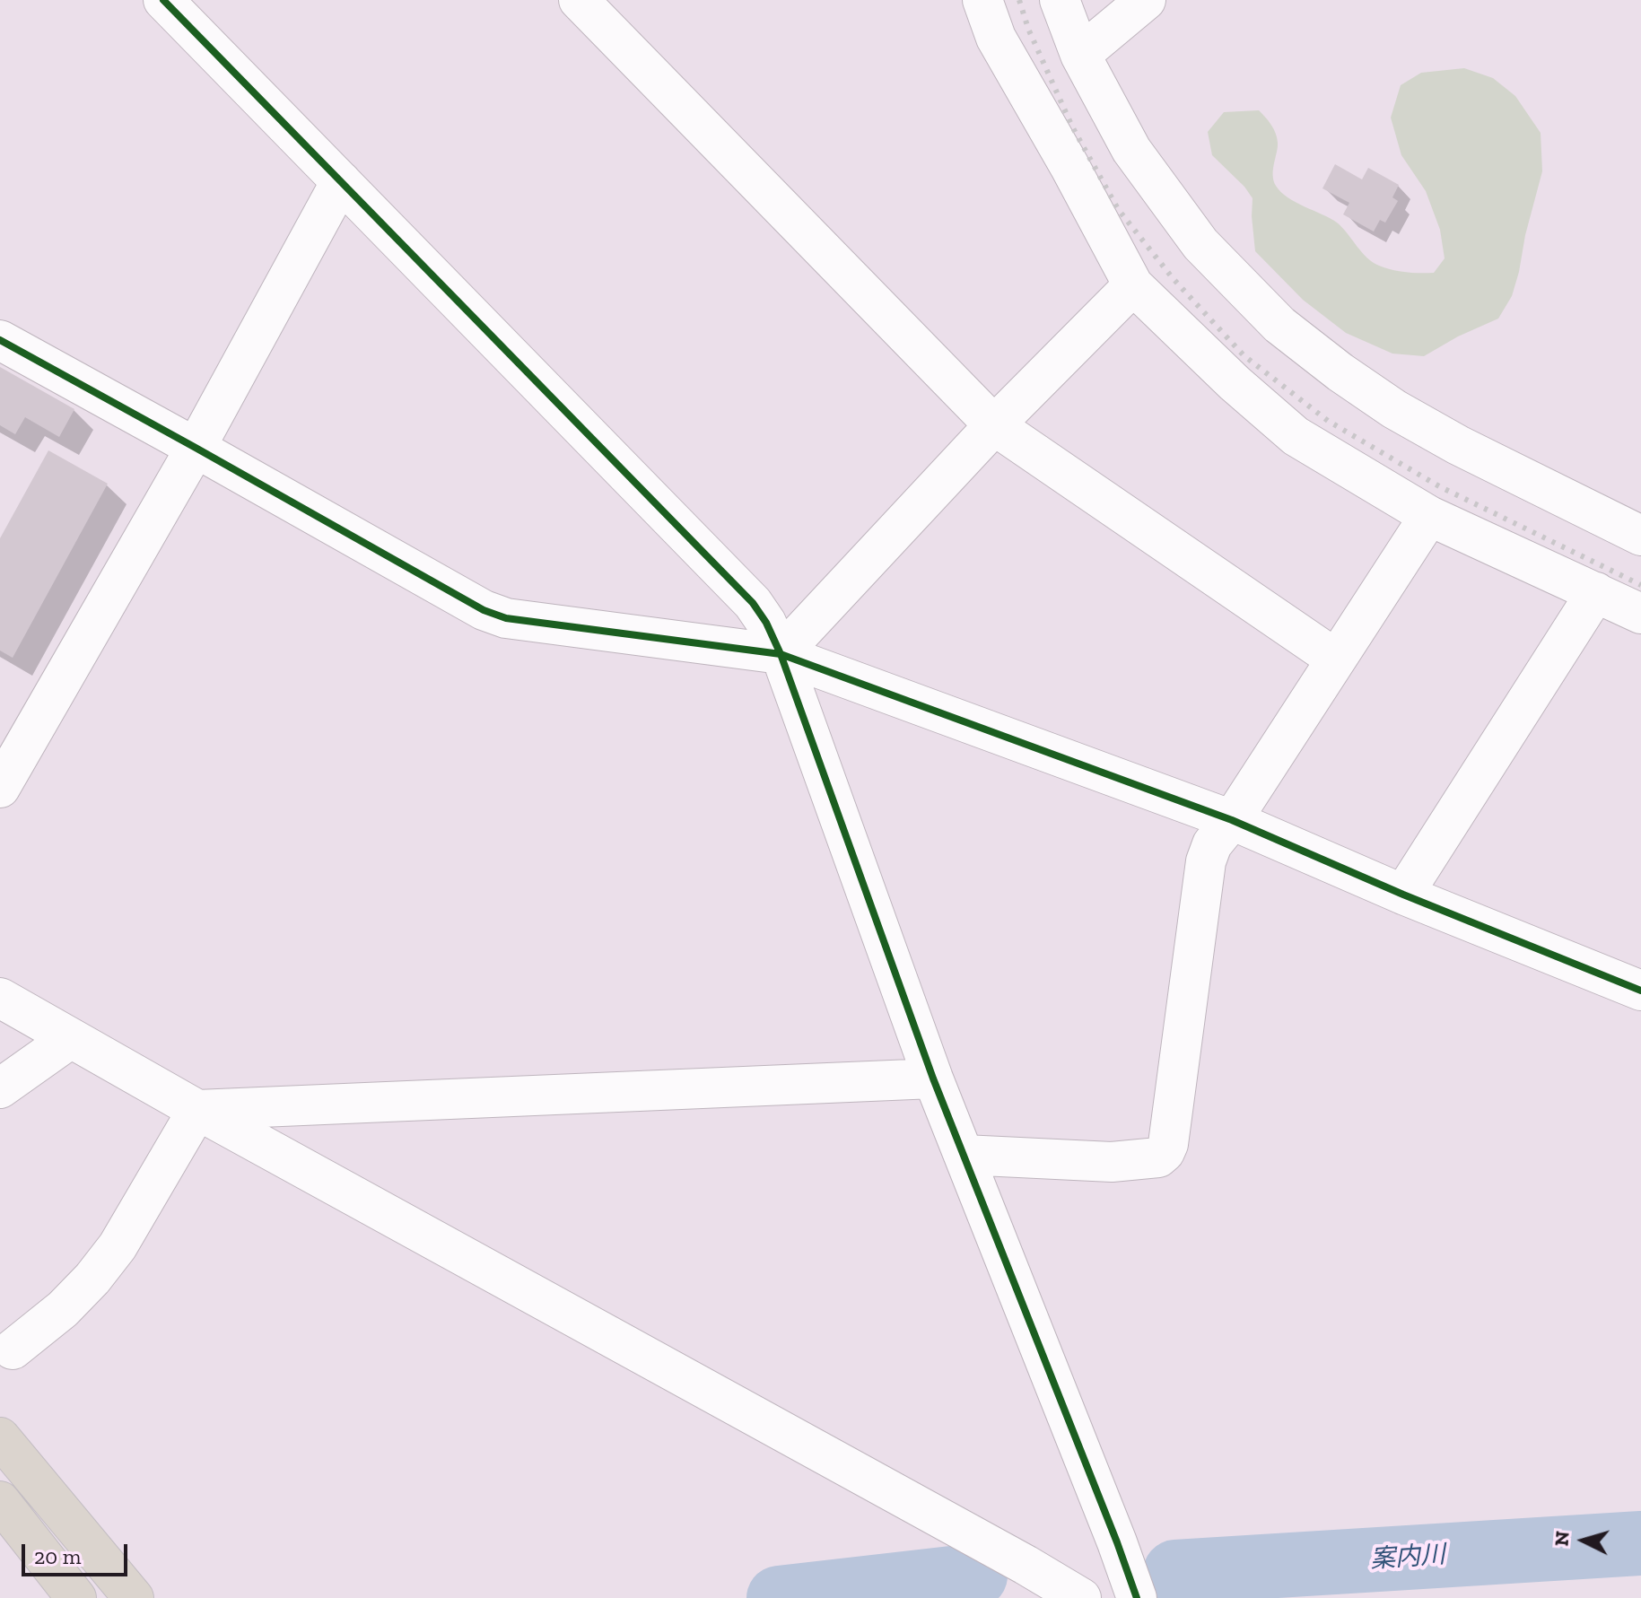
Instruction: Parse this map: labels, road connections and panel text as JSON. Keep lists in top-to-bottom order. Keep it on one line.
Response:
{"water":["案内川"],"scale_bar":"20 m","north":"left"}
